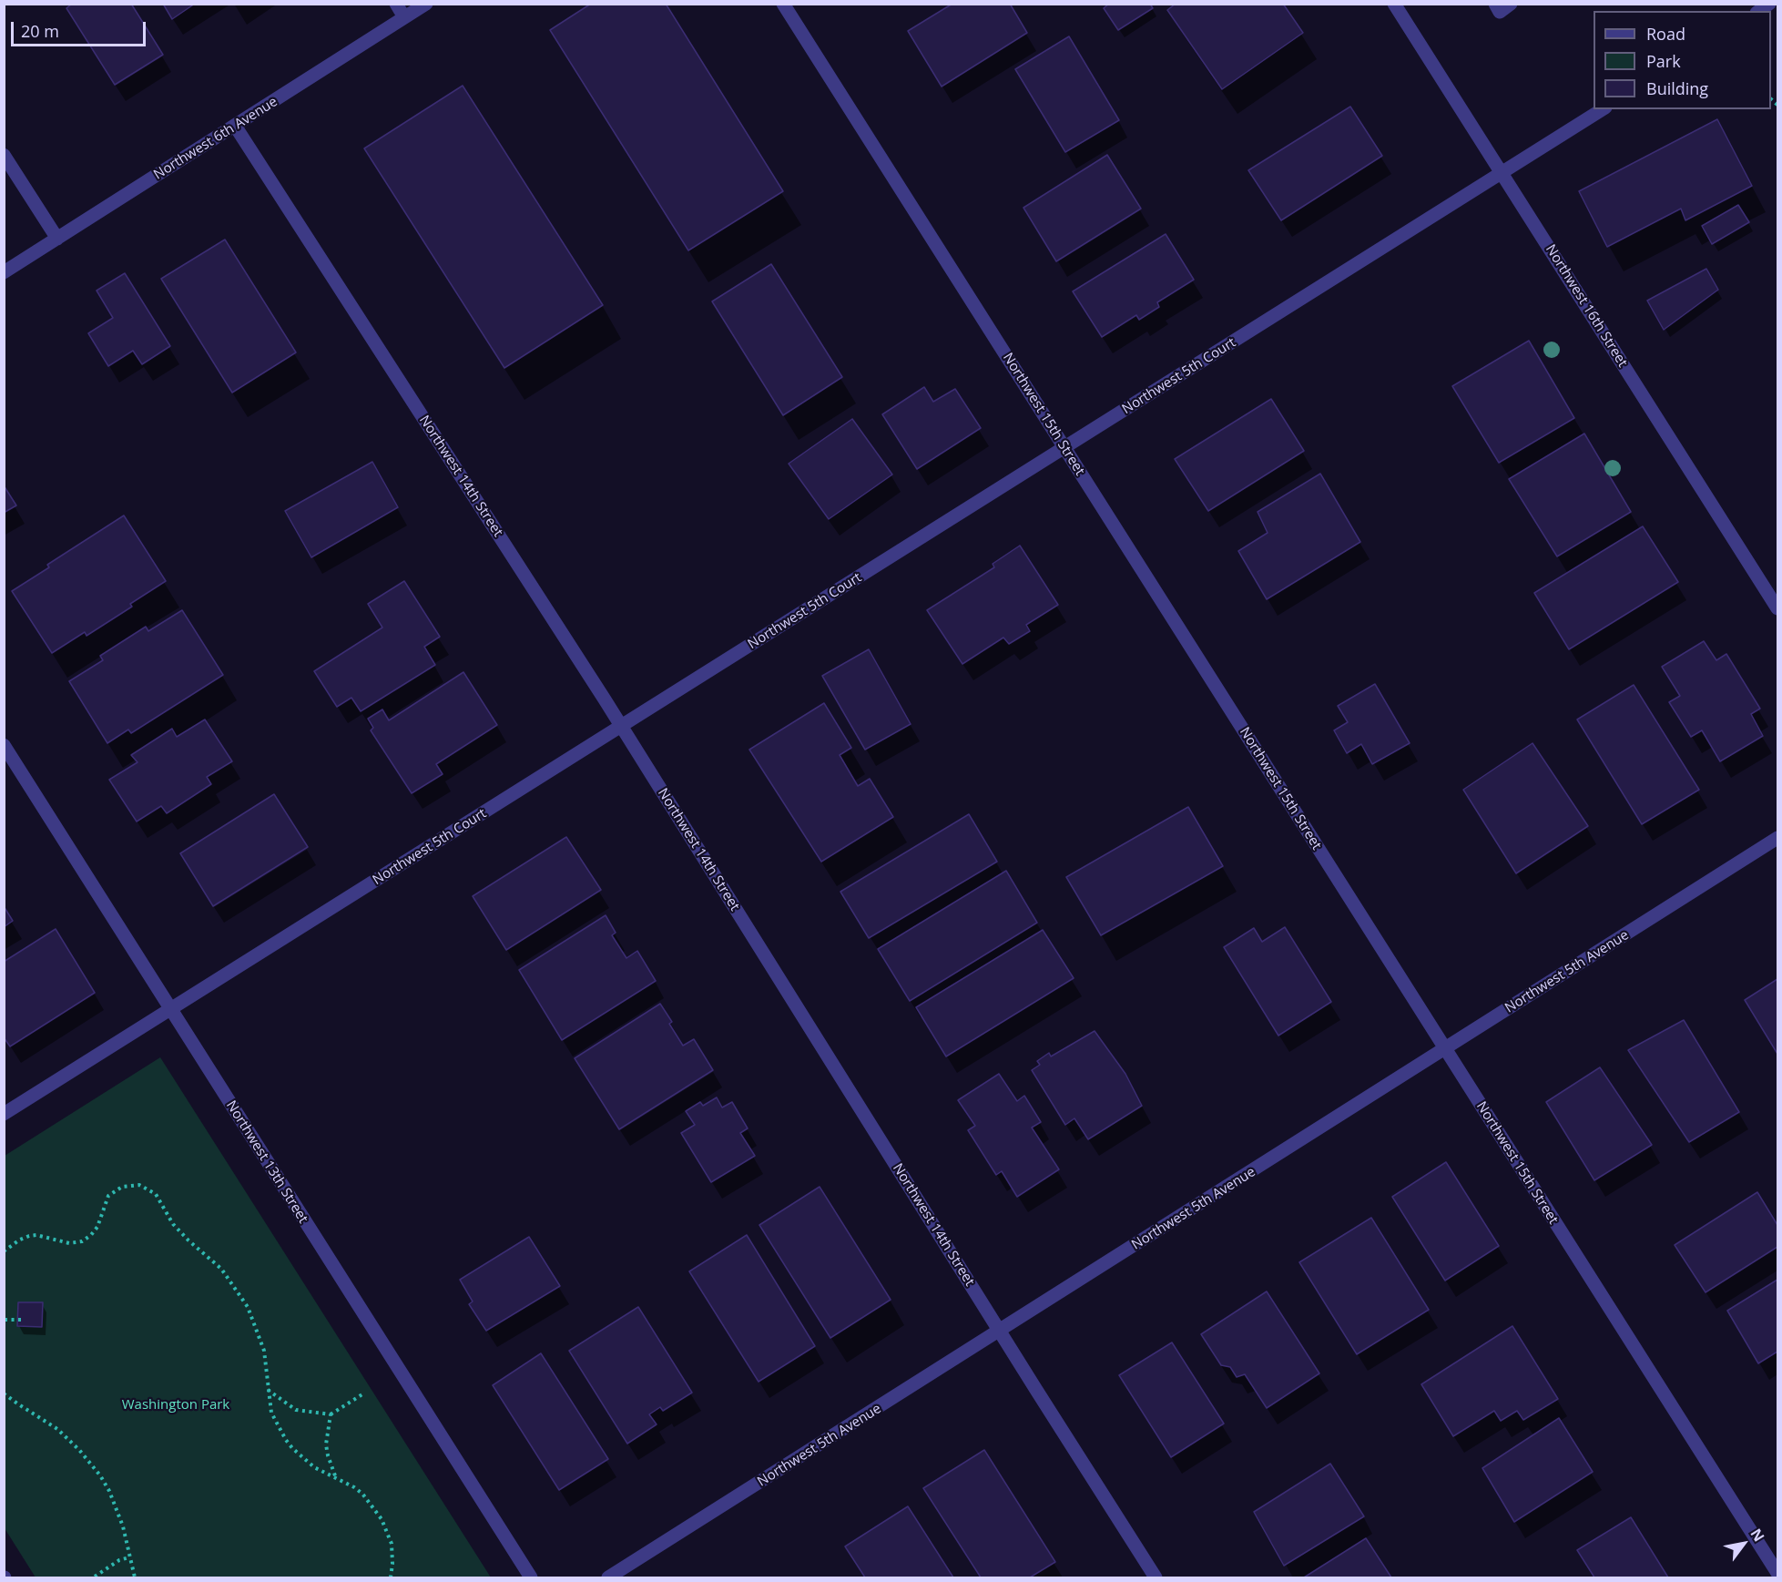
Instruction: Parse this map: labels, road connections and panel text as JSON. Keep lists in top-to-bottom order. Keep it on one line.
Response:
{"streets":{"street":["Northwest 6th Avenue","Northwest 16th Street","Northwest 5th Court","Northwest 15th Street","Northwest 14th Street","Northwest 5th Avenue","Northwest 13th Street"]},"crossings":[["Northwest 6th Avenue","Northwest 14th Street"],["Northwest 16th Street","Northwest 5th Court"],["Northwest 5th Court","Northwest 15th Street"],["Northwest 5th Court","Northwest 14th Street"],["Northwest 5th Court","Northwest 13th Street"],["Northwest 15th Street","Northwest 5th Avenue"],["Northwest 14th Street","Northwest 5th Avenue"]],"parks":["Washington Park"],"legend":["Road","Park","Building"],"scale_bar":"20 m","north":"top right"}
